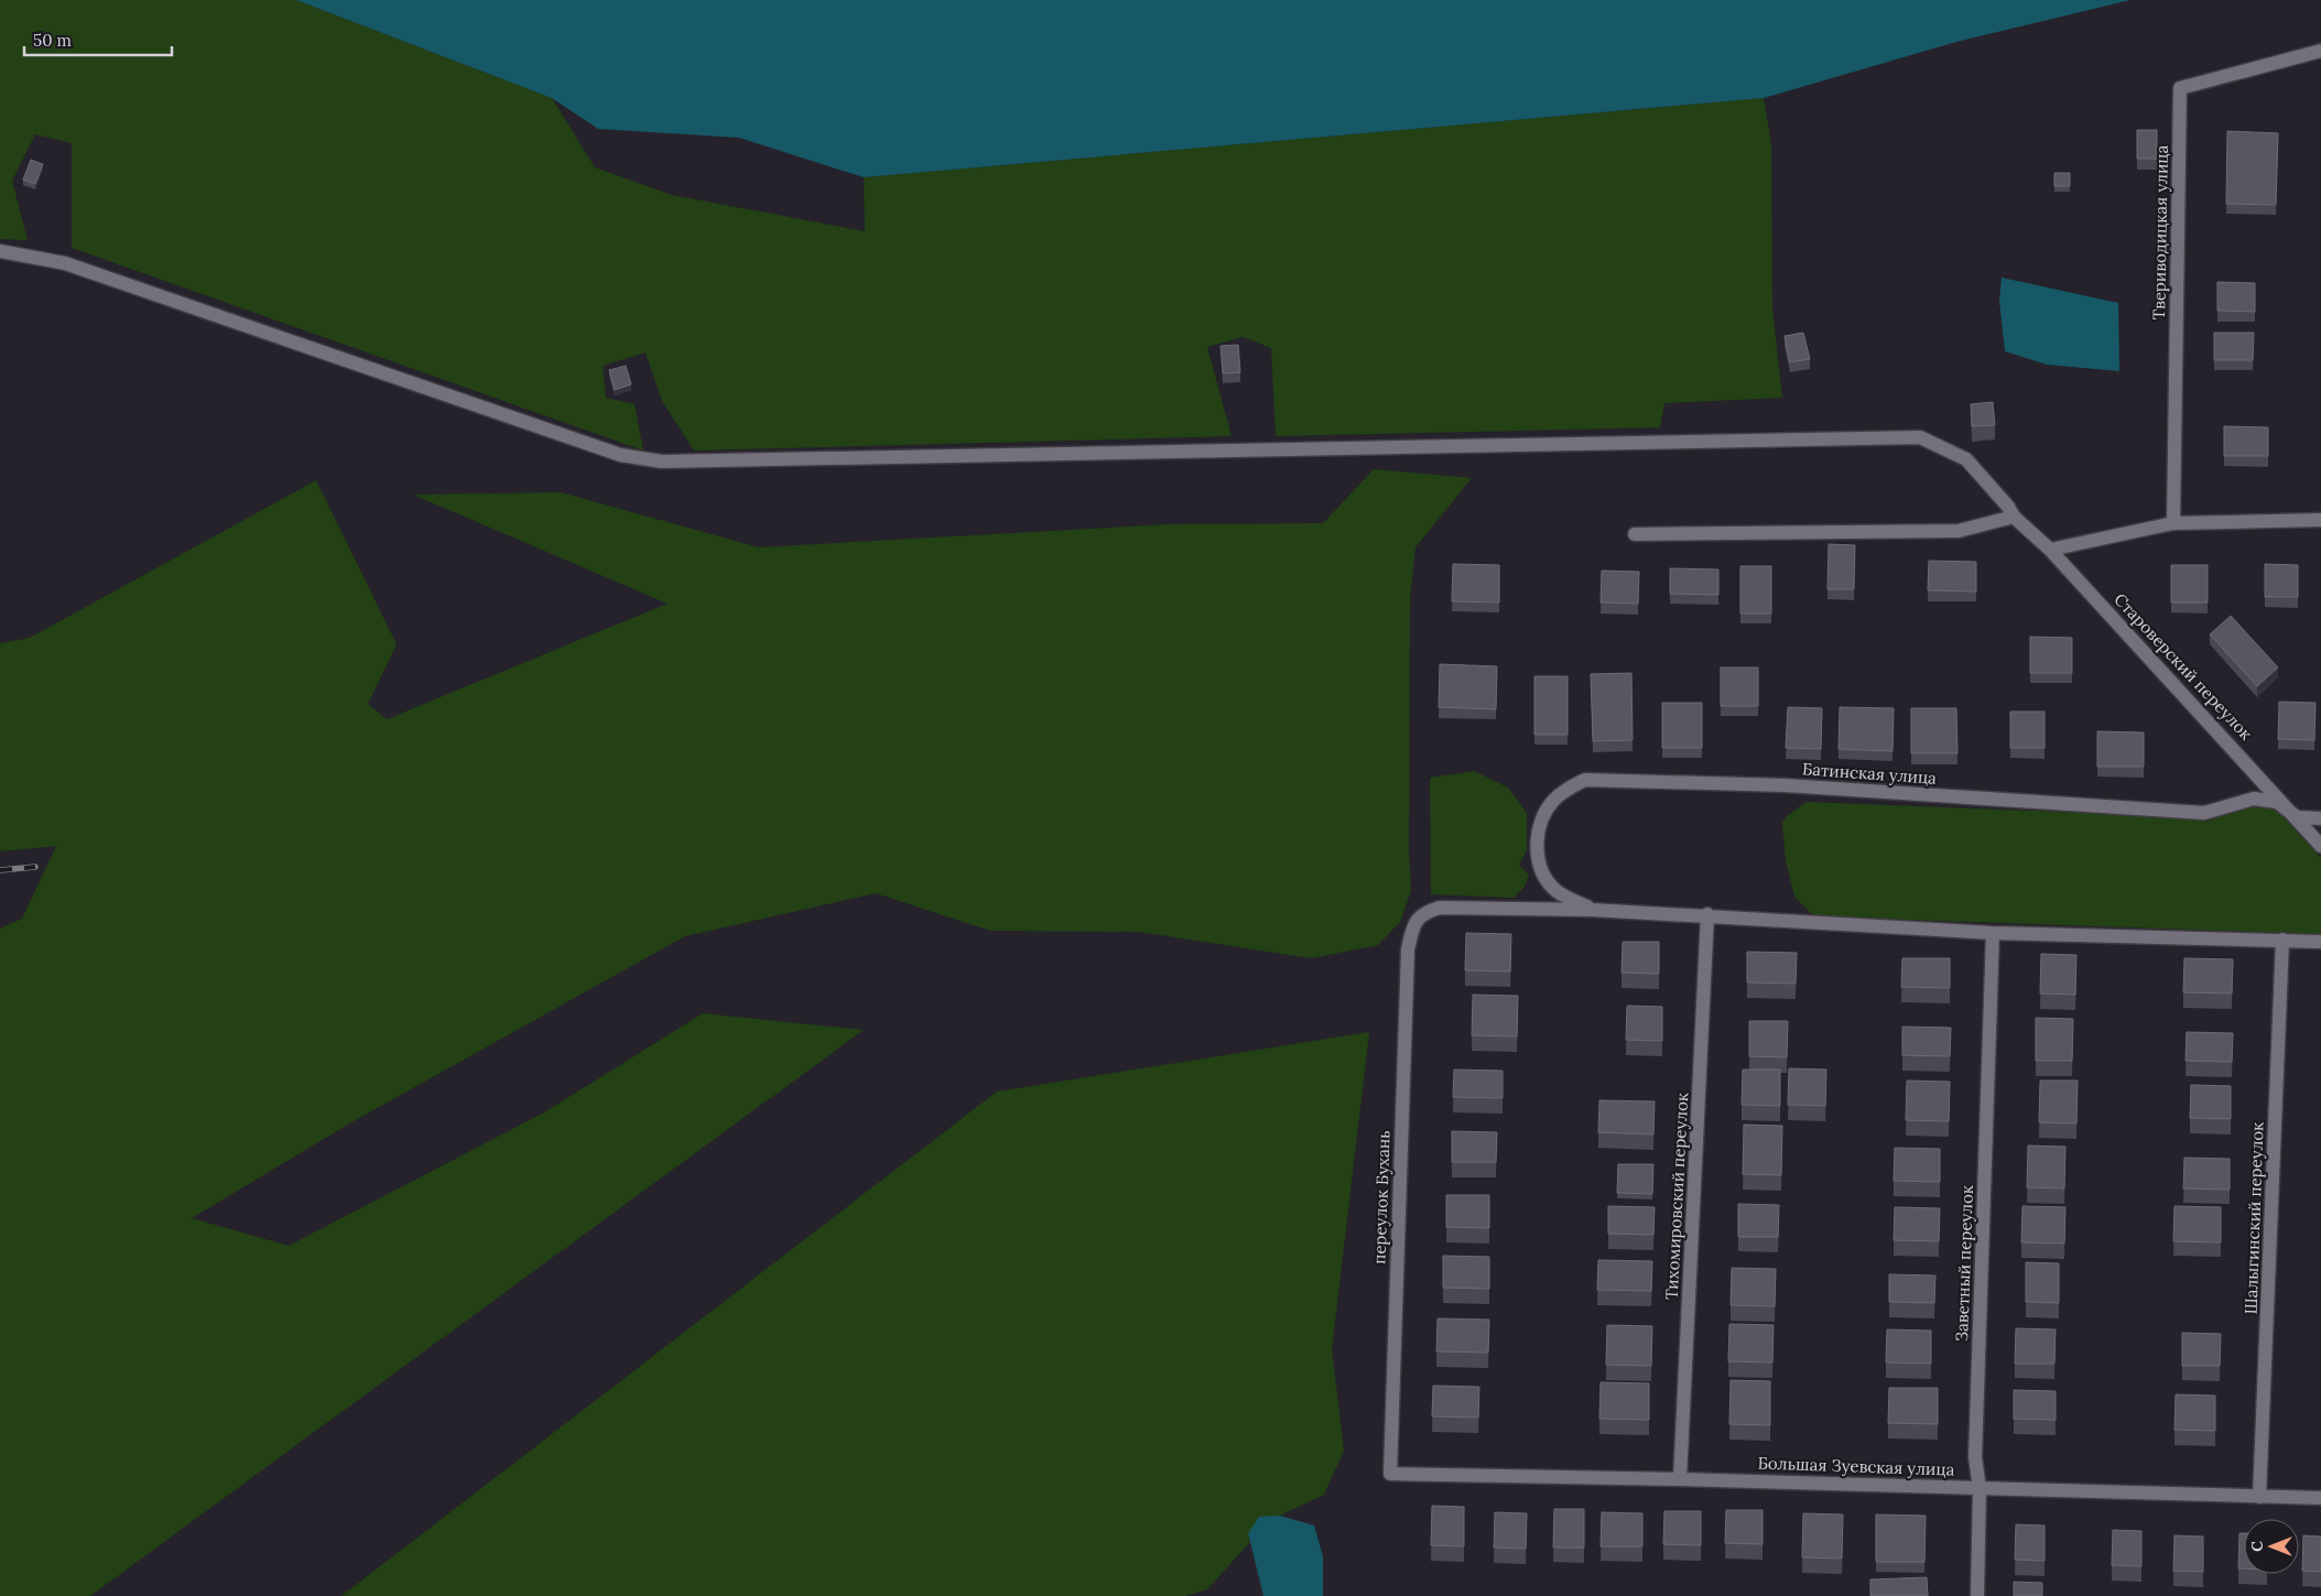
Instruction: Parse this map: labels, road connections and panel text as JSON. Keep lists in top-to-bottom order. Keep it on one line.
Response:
{"streets":{"street":["Твериводицкая улица","Староверский переулок","Батинская улица","Тихомировский переулок","переулок Бухань","Шалыгинский переулок","Заветный переулок","Большая Зуевская улица"]},"crossings":[["Староверский переулок","Батинская улица"],["Батинская улица","Тихомировский переулок"],["Батинская улица","переулок Бухань"],["Батинская улица","Шалыгинский переулок"],["Батинская улица","Заветный переулок"],["Тихомировский переулок","Большая Зуевская улица"],["переулок Бухань","Большая Зуевская улица"],["Шалыгинский переулок","Большая Зуевская улица"],["Заветный переулок","Большая Зуевская улица"]],"scale_bar":"50 m","north":"left"}
